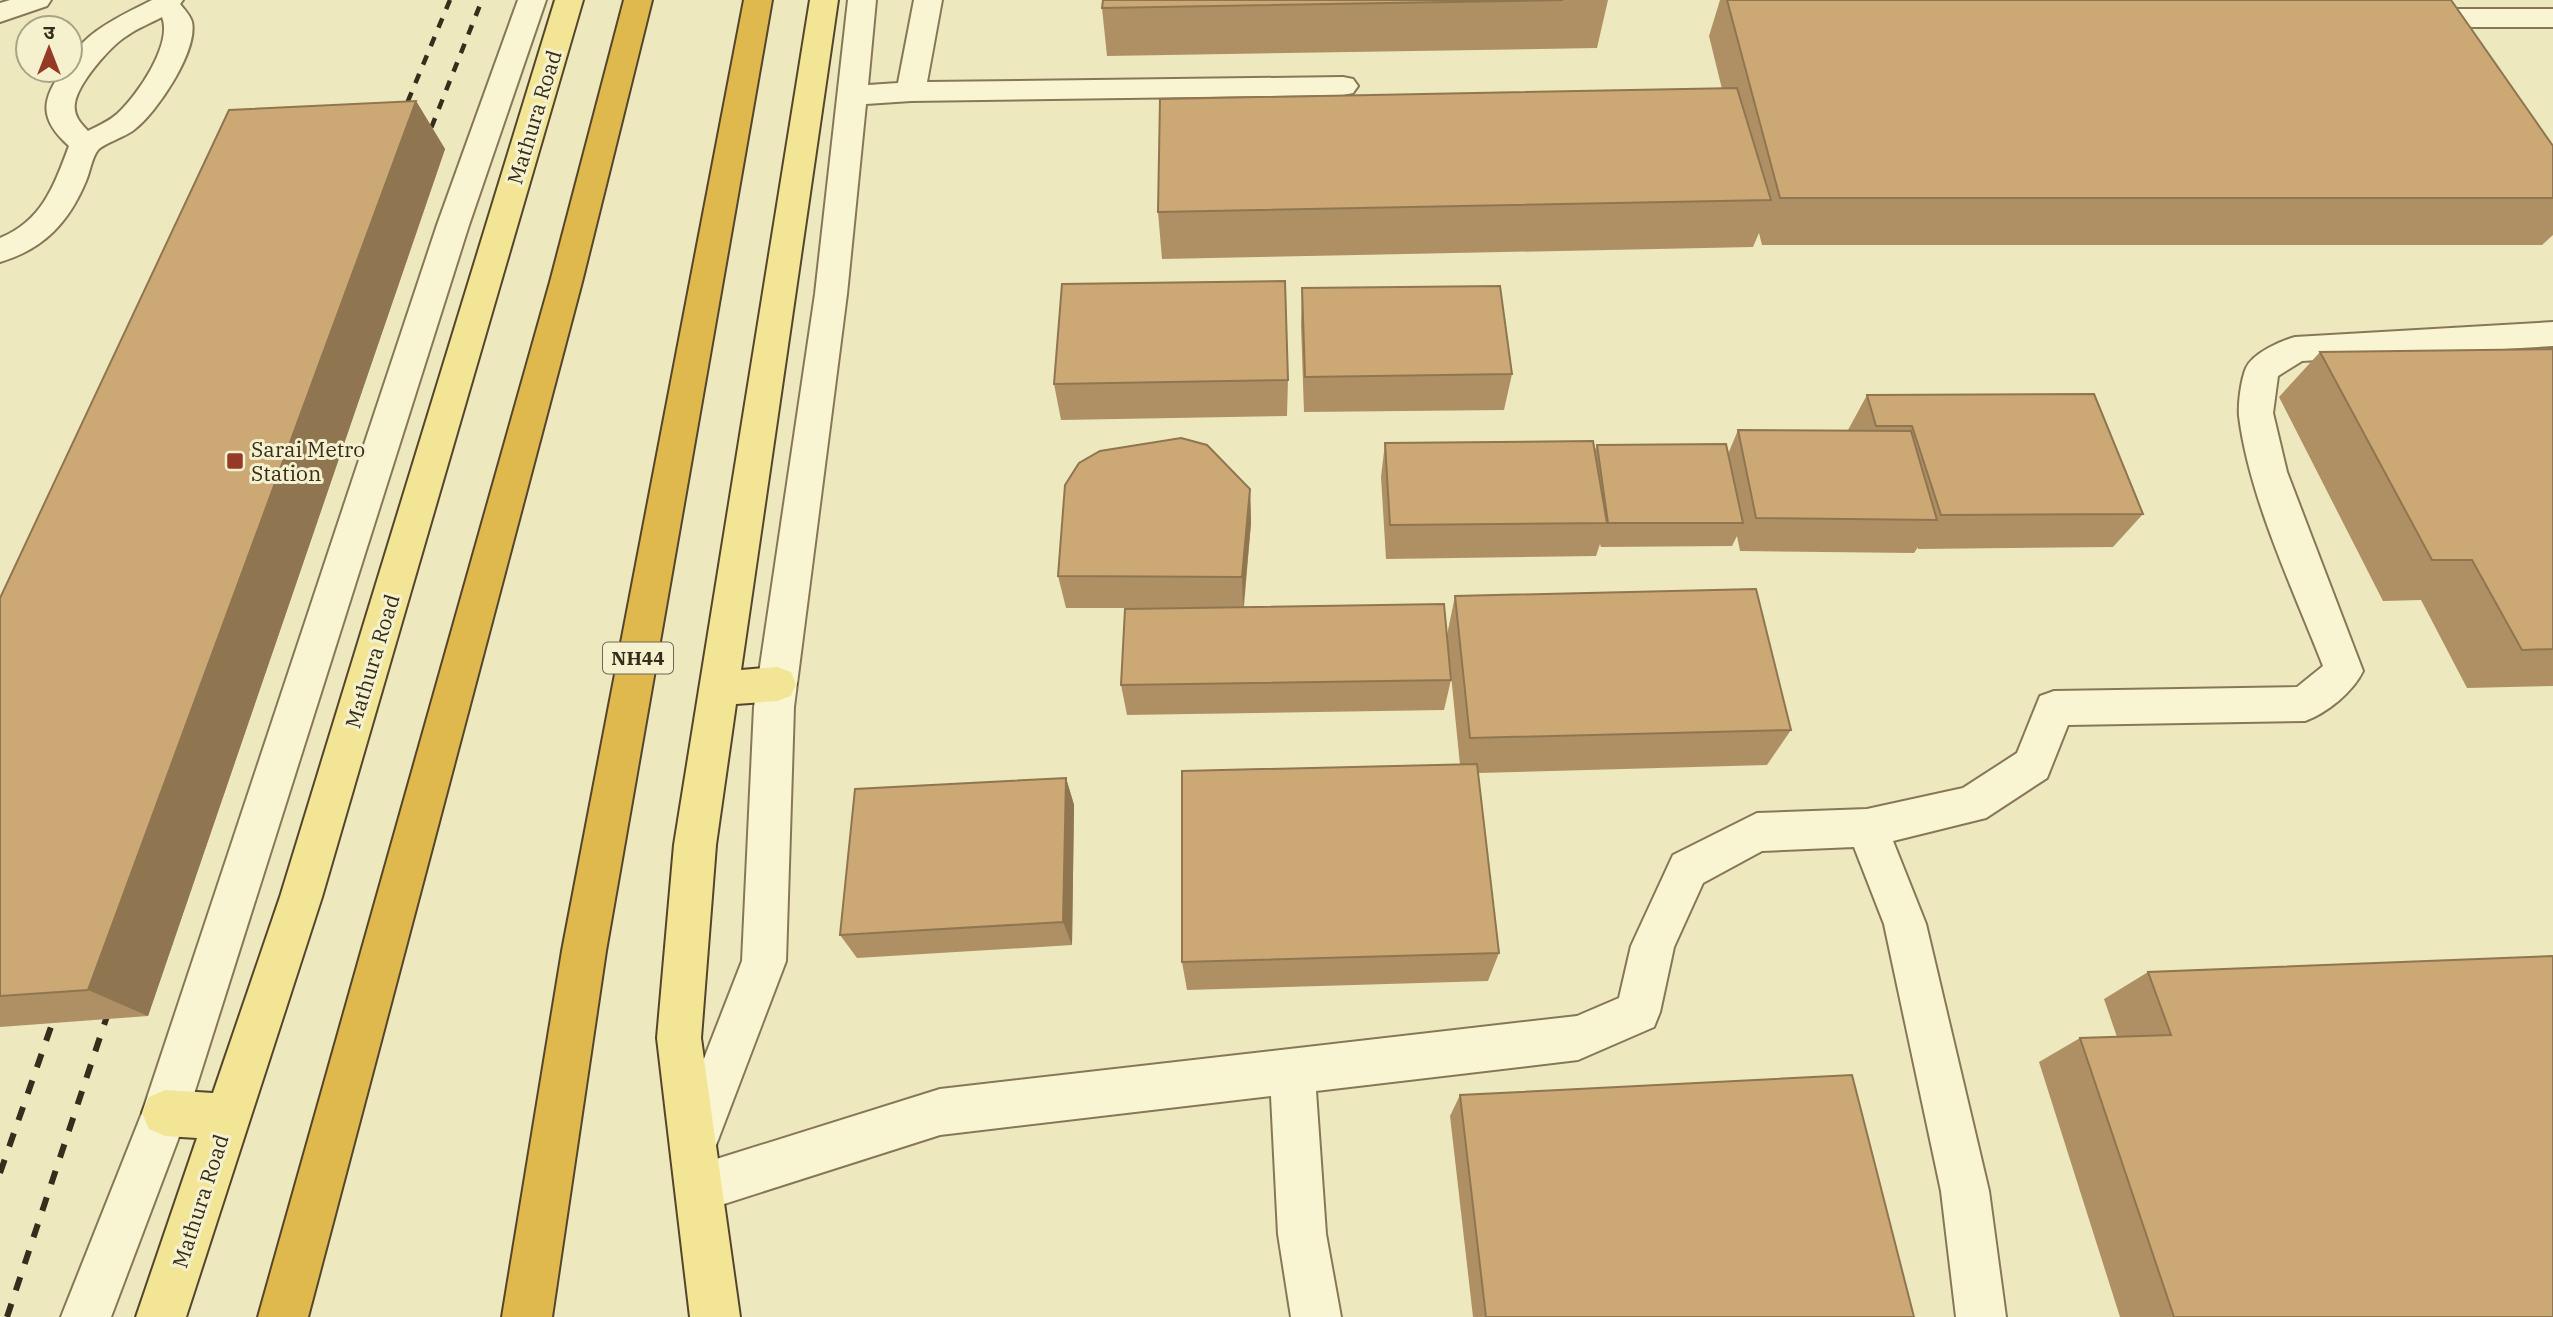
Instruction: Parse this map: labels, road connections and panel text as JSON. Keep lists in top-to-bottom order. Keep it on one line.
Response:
{"streets":{"highway":["NH44"],"main road":["Mathura Road"]},"places":{"transit":["Sarai Metro Station"]},"north":"top"}
